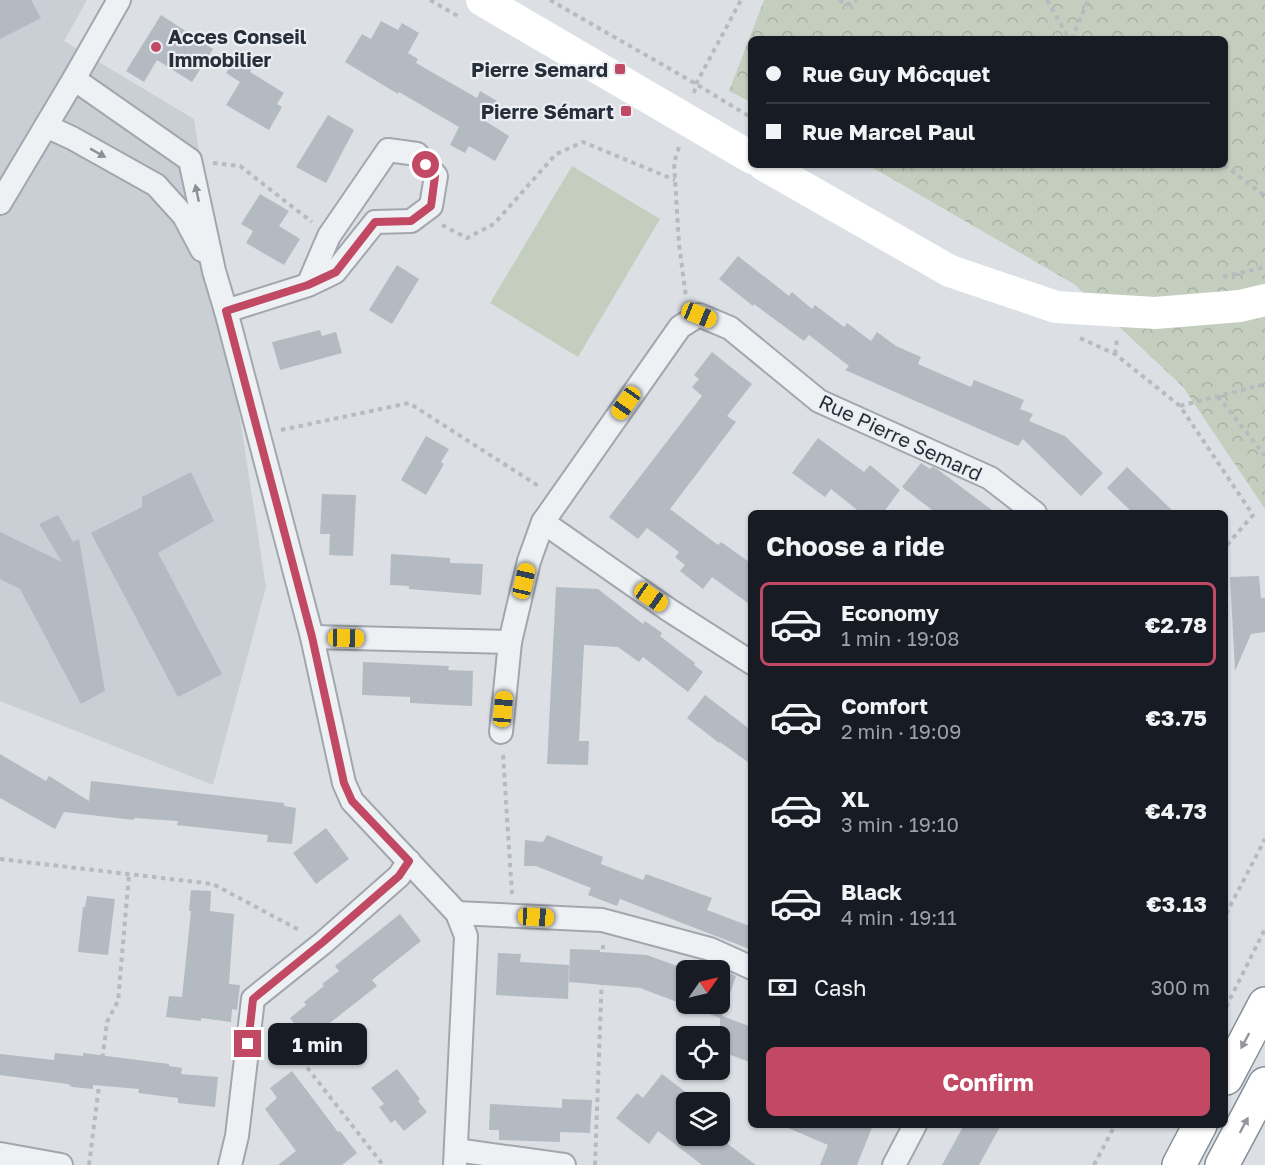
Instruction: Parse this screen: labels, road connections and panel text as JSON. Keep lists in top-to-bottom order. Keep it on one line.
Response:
{"streets":{"street":["Rue Pierre Semard"]},"places":{"other":["Acces Conseil Immobilier"],"transit":["Pierre Semard","Pierre Sémart"]},"north":"top right","page":{"banner":["Rue Guy Môcquet","Rue Marcel Paul"],"heading":"Choose a ride","list":[{"name":"Economy","note":"1 min · 19:08","value":"€2.78"},{"name":"Comfort","note":"2 min · 19:09","value":"€3.75"},{"name":"XL","note":"3 min · 19:10","value":"€4.73"},{"name":"Black","note":"4 min · 19:11","value":"€3.13"}],"pay":["Cash","300 m"],"bubble":"1 min","buttons":"Confirm"}}
